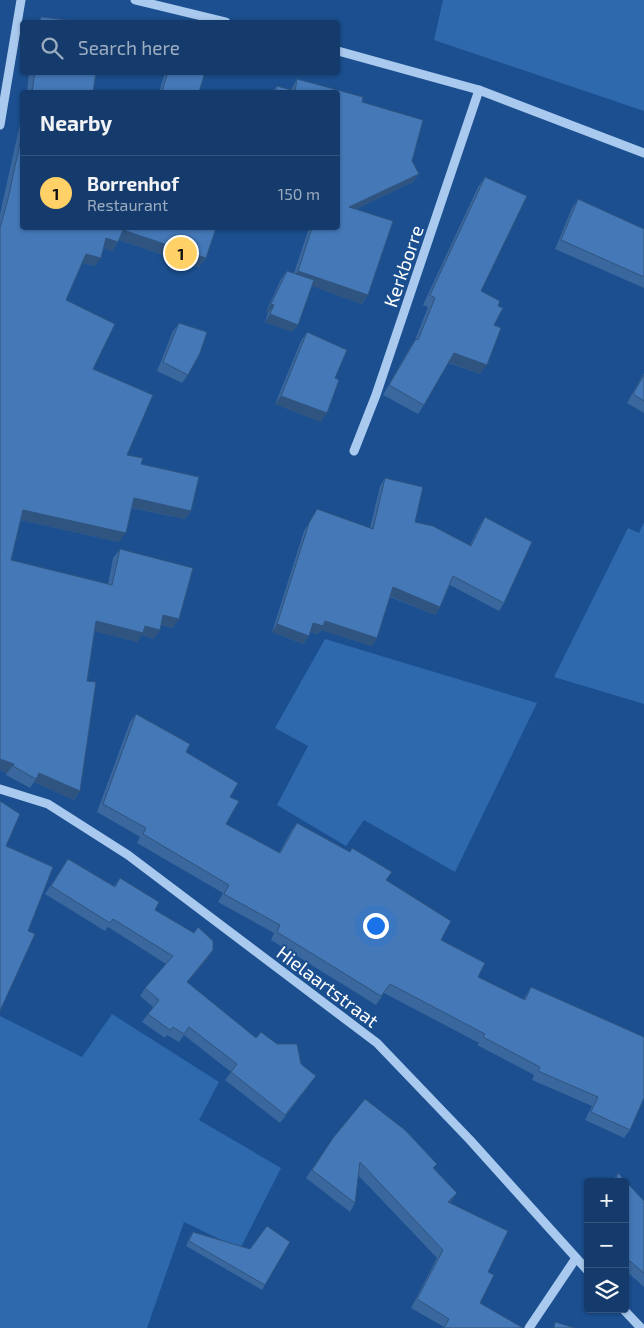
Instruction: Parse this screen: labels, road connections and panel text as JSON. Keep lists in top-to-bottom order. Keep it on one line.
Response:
{"streets":{"street":["Kerkborre","Hielaartstraat"]},"page":{"search":"Search here","heading":"Nearby","list":[{"mark":"1","name":"Borrenhof","note":"Restaurant","value":"150 m"}],"pins":"1","map_buttons":["+","−"]}}
